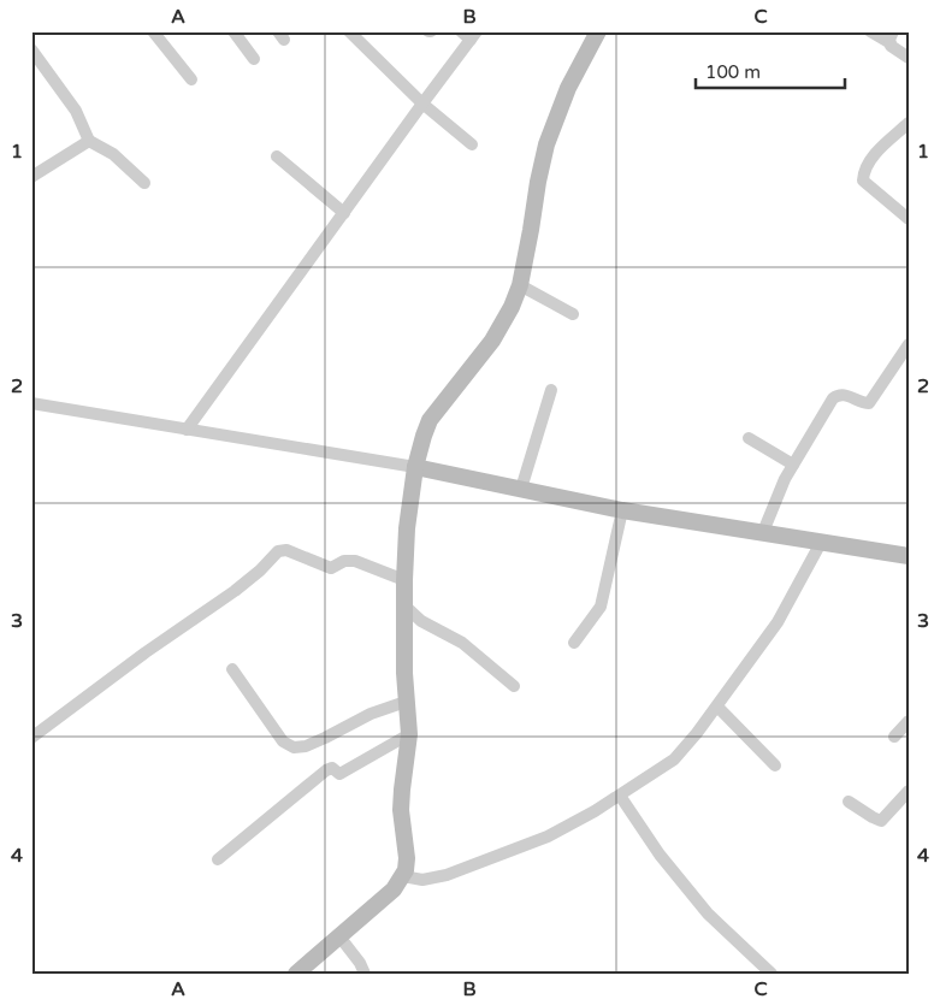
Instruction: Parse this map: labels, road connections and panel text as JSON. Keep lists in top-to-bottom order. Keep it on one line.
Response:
{"scale_bar":"100 m","grid":{"columns":["A","B","C"],"rows":["1","2","3","4"]}}
